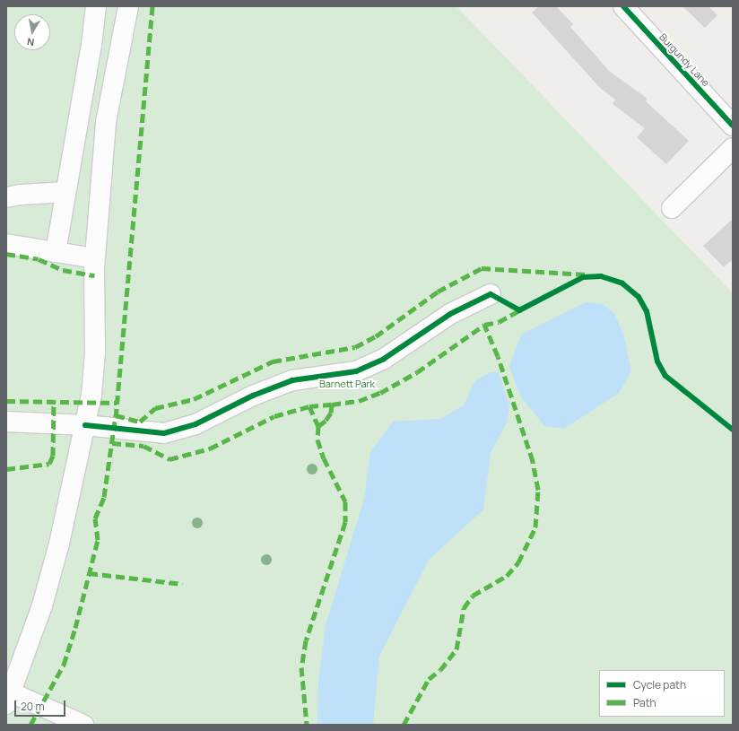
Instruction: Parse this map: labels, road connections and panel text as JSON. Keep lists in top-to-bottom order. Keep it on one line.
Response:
{"streets":{"street":["Burgundy Lane"]},"parks":["Barnett Park"],"legend":["Cycle path","Path"],"scale_bar":"20 m","north":"bottom"}
